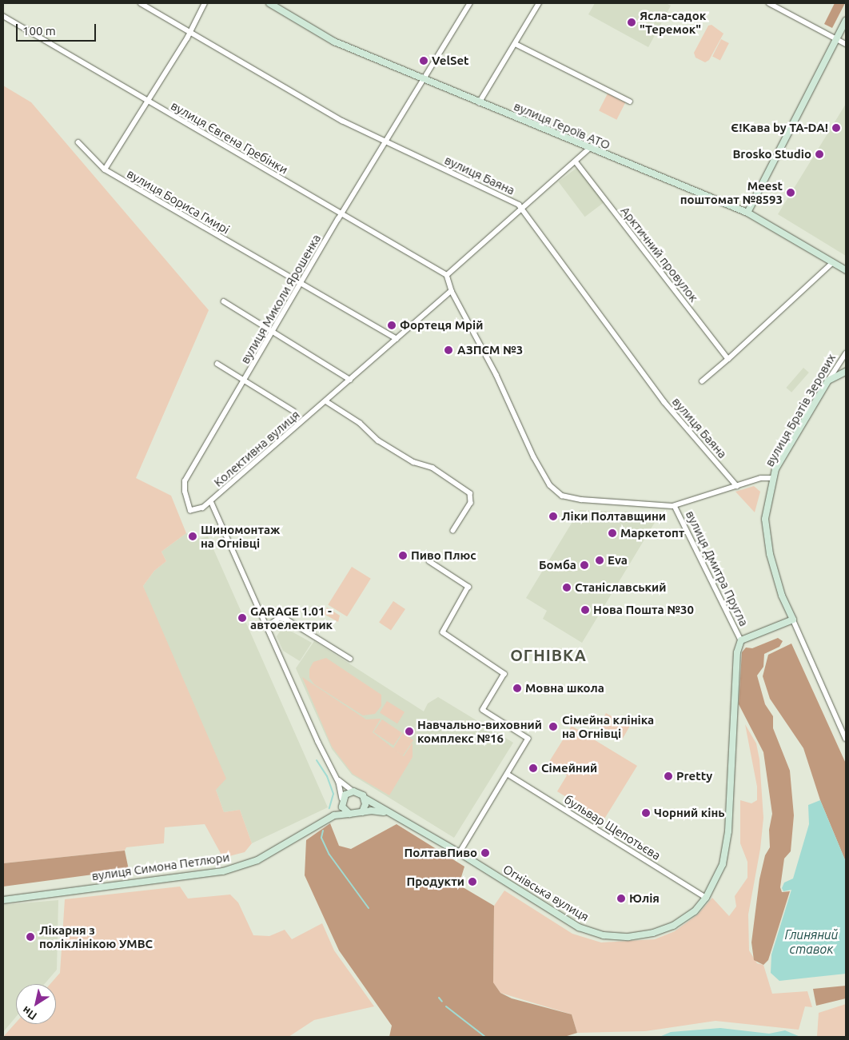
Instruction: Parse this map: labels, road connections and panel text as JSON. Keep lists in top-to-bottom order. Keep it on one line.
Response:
{"streets":{"street":["вулиця Героїв АТО","вулиця Євгена Гребінки","вулиця Баяна","вулиця Бориса Гмирі","Арктичний провулок","вулиця Миколи Ярошенка","вулиця Братів Зерових","Колективна вулиця","вулиця Дмитра Пругла","бульвар Щепотьєва","вулиця Симона Петлюри","Огнівська вулиця"]},"crossings":[["вулиця Героїв АТО","вулиця Миколи Ярошенка"],["вулиця Євгена Гребінки","вулиця Миколи Ярошенка"],["вулиця Євгена Гребінки","вулиця Дмитра Пругла"],["вулиця Баяна","вулиця Миколи Ярошенка"],["вулиця Баяна","вулиця Дмитра Пругла"],["вулиця Бориса Гмирі","вулиця Миколи Ярошенка"],["вулиця Бориса Гмирі","Колективна вулиця"],["вулиця Миколи Ярошенка","Колективна вулиця"],["вулиця Братів Зерових","вулиця Дмитра Пругла"],["Колективна вулиця","вулиця Дмитра Пругла"],["Колективна вулиця","вулиця Симона Петлюри"],["Колективна вулиця","Огнівська вулиця"],["вулиця Дмитра Пругла","Огнівська вулиця"],["бульвар Щепотьєва","Огнівська вулиця"],["вулиця Симона Петлюри","Огнівська вулиця"]],"districts":["ОГНІВКА"],"water":["Глиняний ставок"],"places":["Ясла-садок \"Теремок\"","VelSet","Є!Кава by TA-DA!","Brosko Studio","Meest поштомат №8593","Фортеця Мрій","АЗПСМ №3","Ліки Полтавщини","Маркетопт","Шиномонтаж на Огнівці","Пиво Плюс","Eva","Бомба","Станіславський","Нова Пошта №30","GARAGE 1.01 - автоелектрик","Мовна школа","Сімейна клініка на Огнівці","Навчально-виховний комплекс №16","Сімейний","Pretty","Чорний кінь","ПолтавПиво","Продукти","Юлія","Лікарня з поліклінікою УМВС"],"scale_bar":"100 m","north":"bottom left"}
